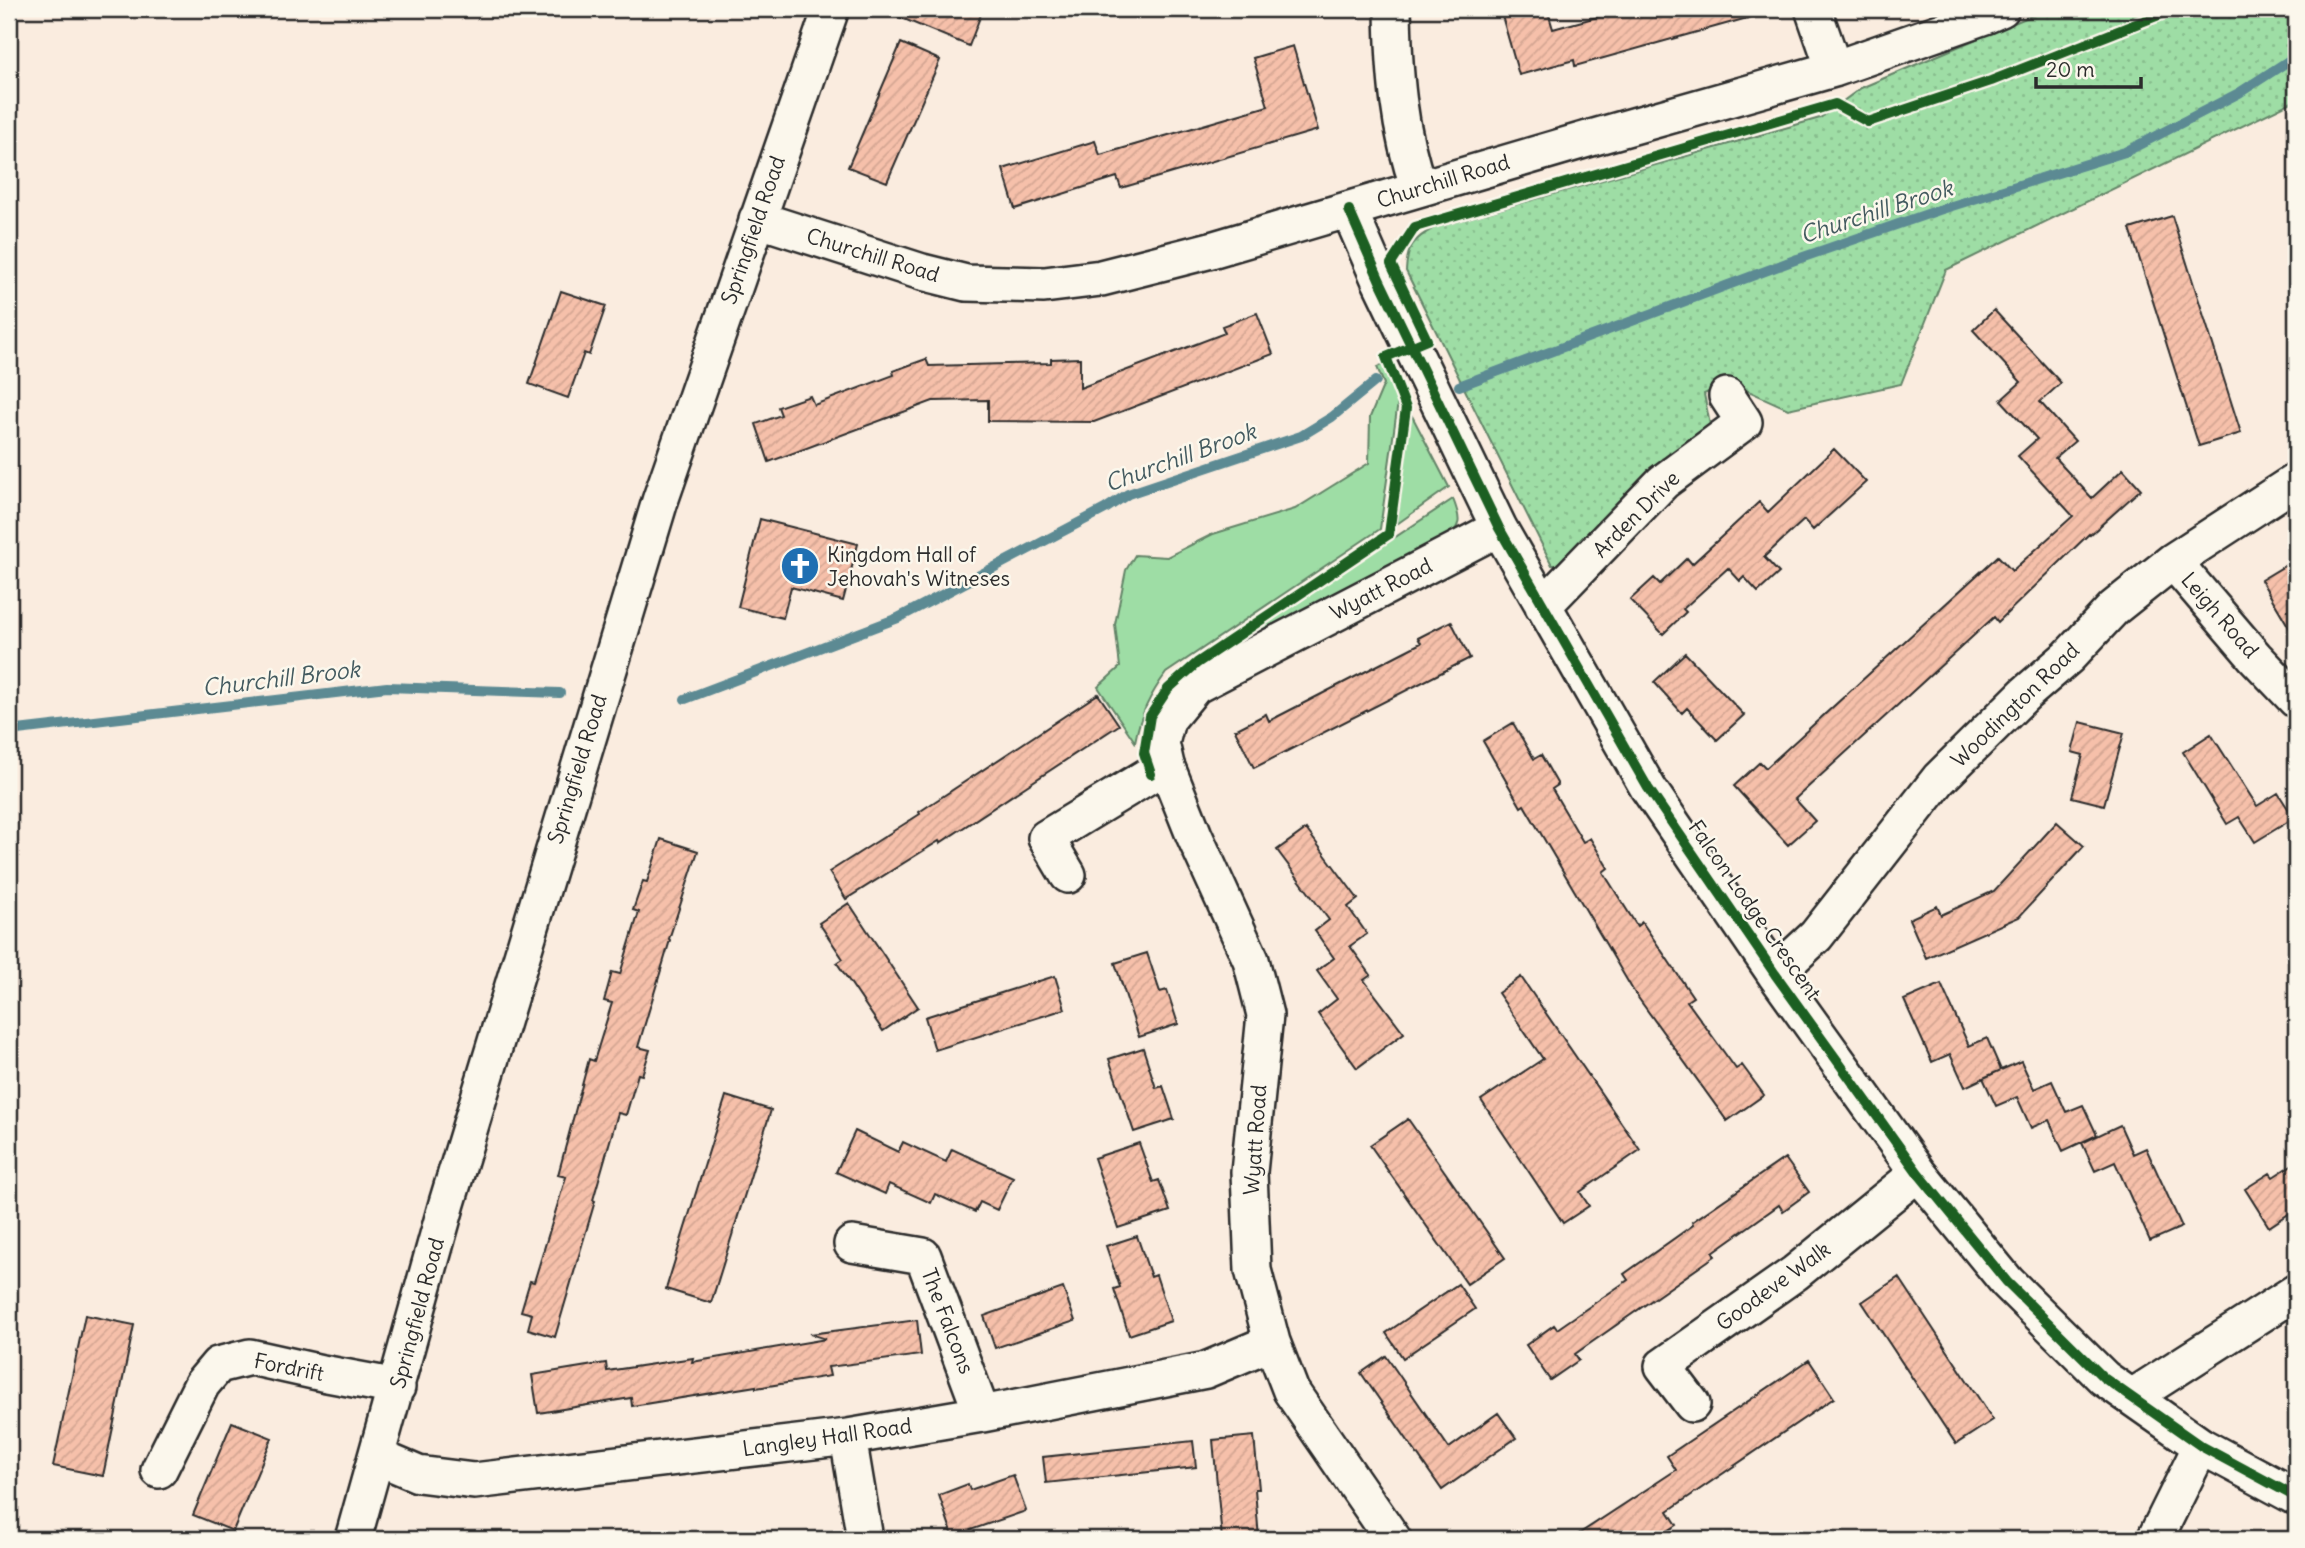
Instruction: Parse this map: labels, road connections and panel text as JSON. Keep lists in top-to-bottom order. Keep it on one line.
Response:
{"streets":{"street":["Churchill Road","Springfield Road","Arden Drive","Wyatt Road","Leigh Road","Woodington Road","Falcon Lodge Crescent","Goodeve Walk","The Falcons","Fordrift","Langley Hall Road"]},"crossings":[["Churchill Road","Springfield Road"],["Churchill Road","Falcon Lodge Crescent"],["Springfield Road","Fordrift"],["Springfield Road","Langley Hall Road"],["Arden Drive","Falcon Lodge Crescent"],["Wyatt Road","Falcon Lodge Crescent"],["Wyatt Road","Langley Hall Road"],["Leigh Road","Woodington Road"],["Woodington Road","Falcon Lodge Crescent"],["Falcon Lodge Crescent","Goodeve Walk"],["The Falcons","Langley Hall Road"]],"water":["Churchill Brook"],"places":{"church":["Kingdom Hall of Jehovah's Witneses"]},"scale_bar":"20 m"}
